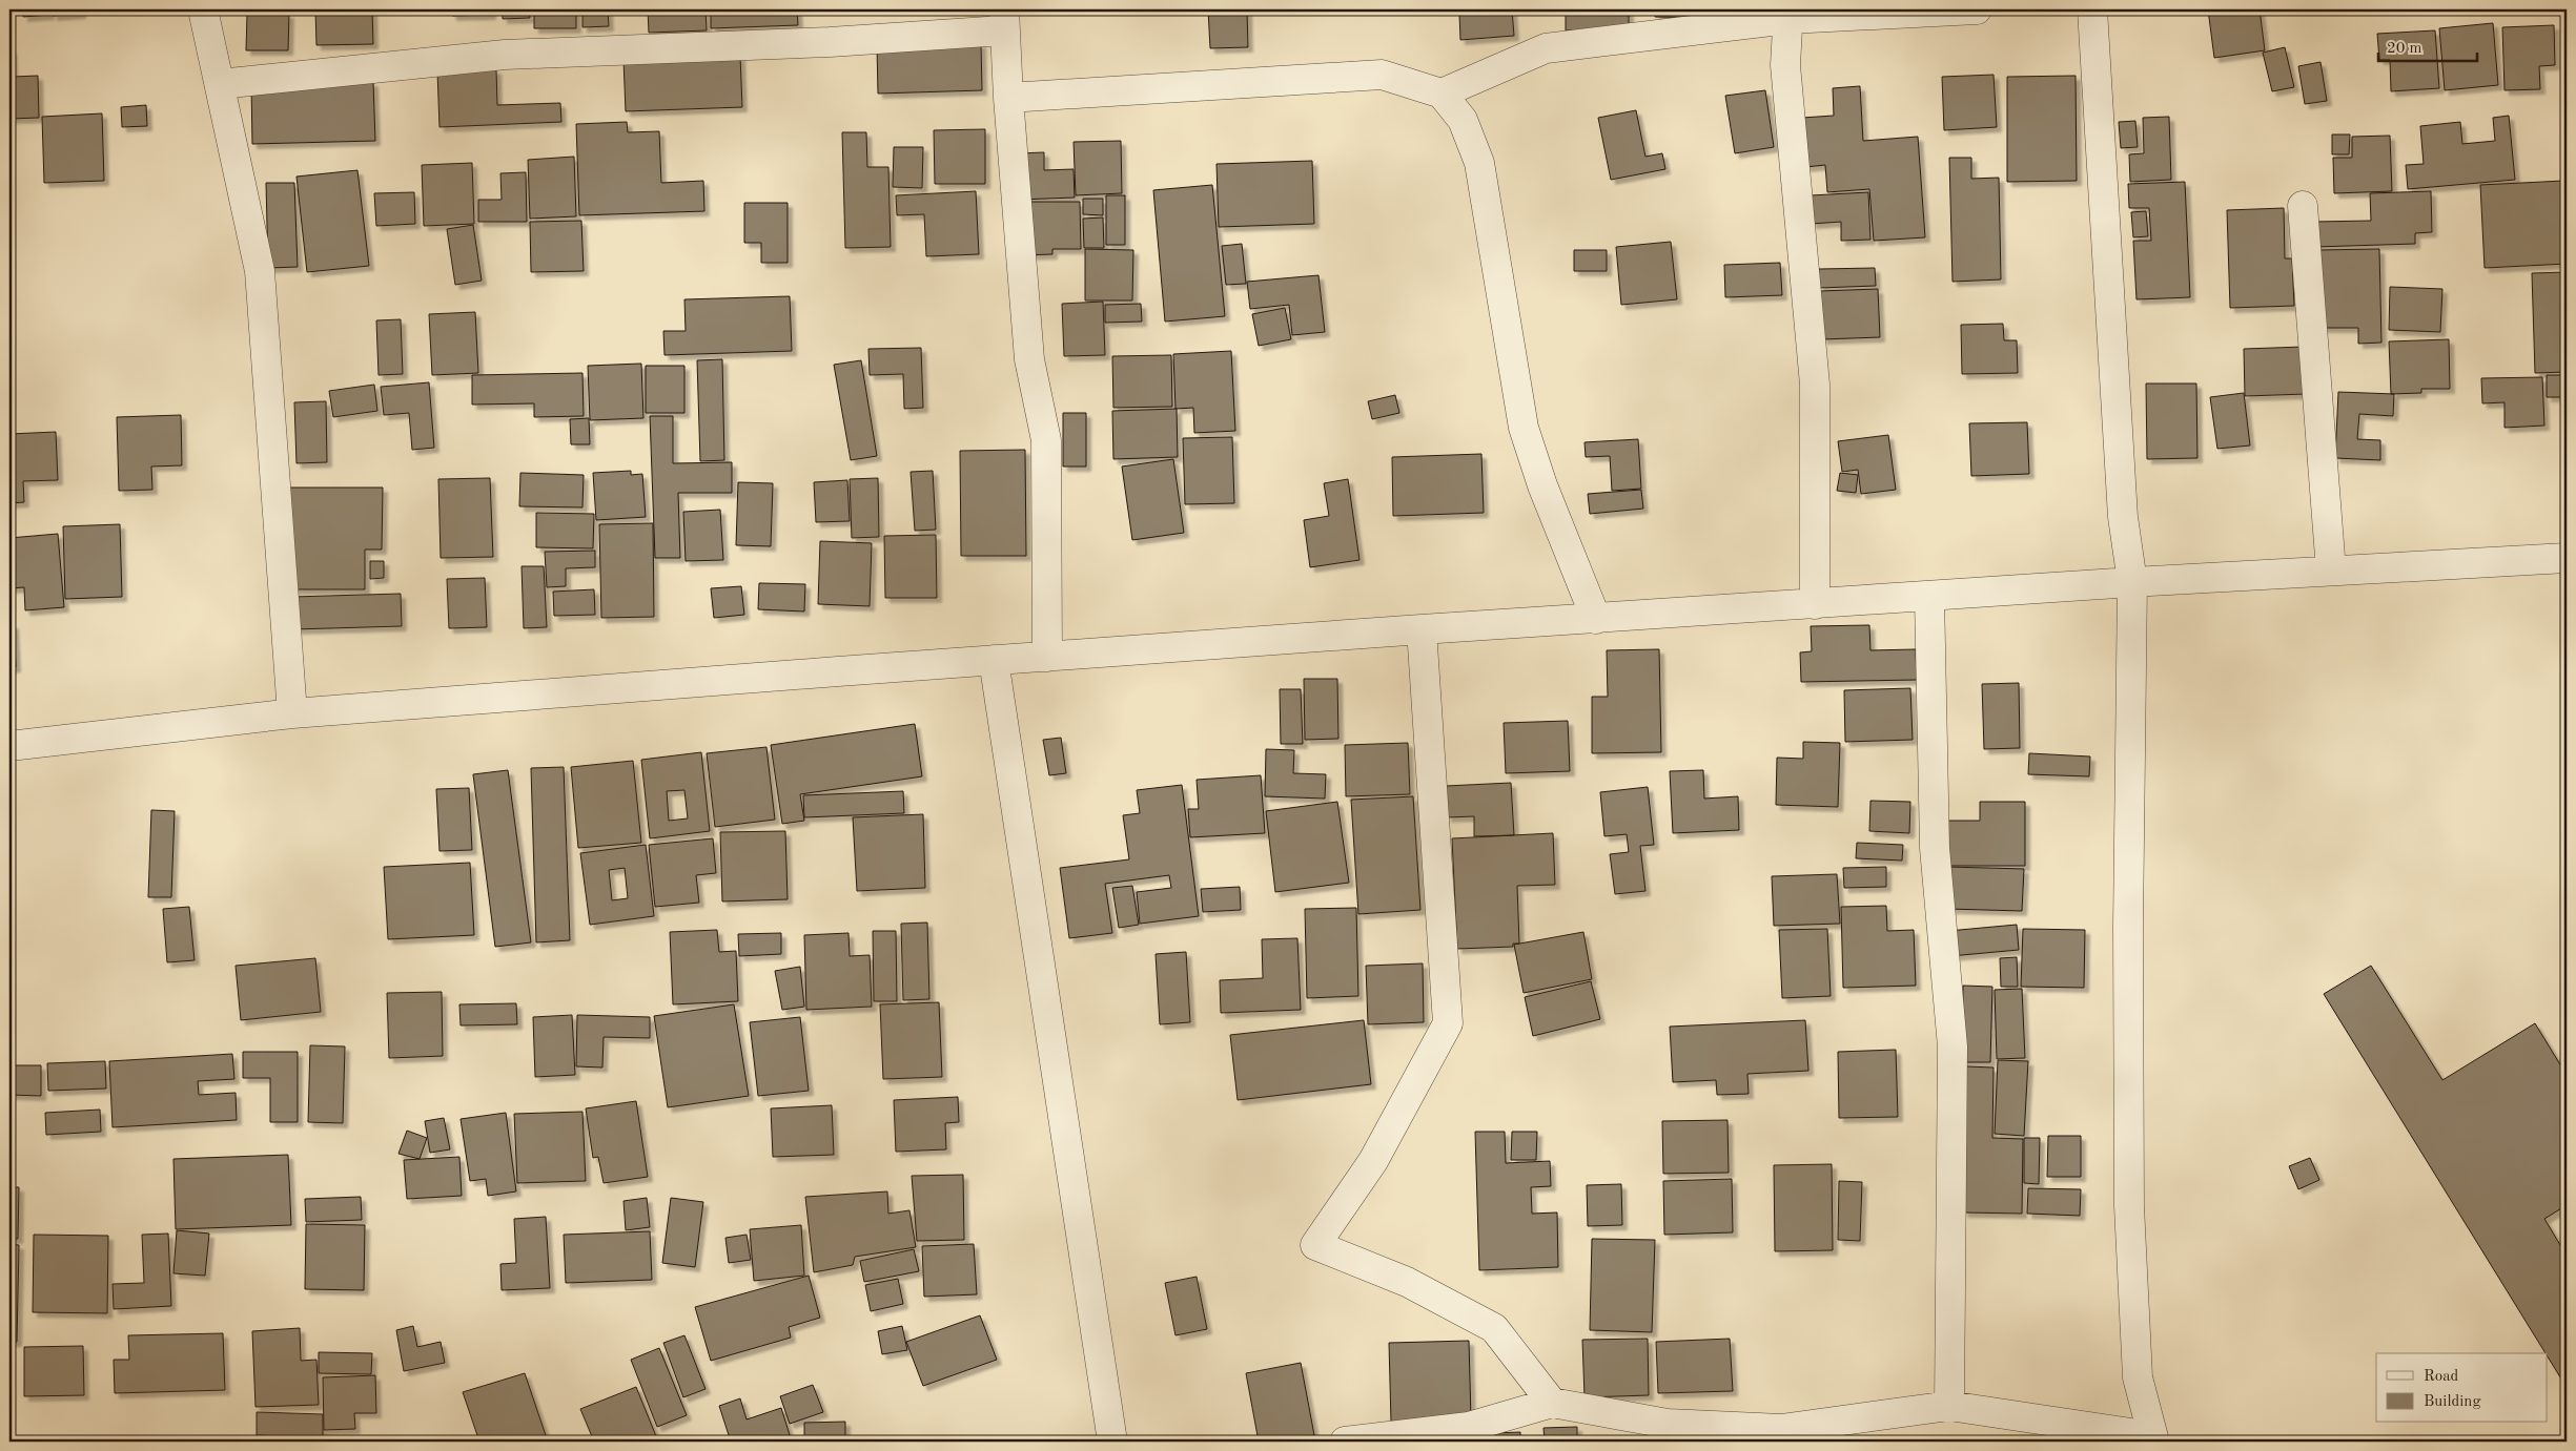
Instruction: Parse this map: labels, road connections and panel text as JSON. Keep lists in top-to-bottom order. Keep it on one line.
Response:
{"legend":["Road","Building"],"scale_bar":"20 m"}
